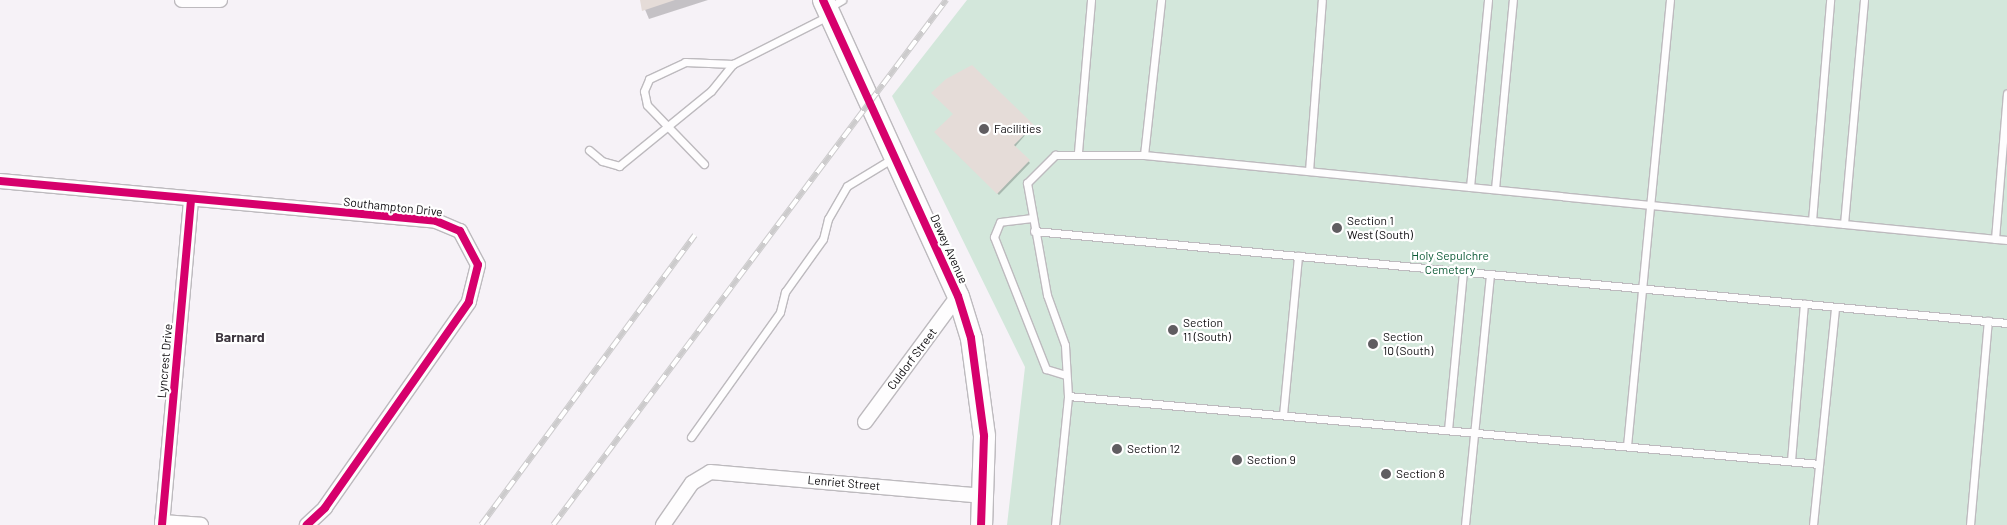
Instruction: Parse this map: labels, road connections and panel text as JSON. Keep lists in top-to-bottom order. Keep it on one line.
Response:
{"streets":{"main road":["Dewey Avenue"],"street":["Southampton Drive","Culdorf Street","Lyncrest Drive","Lenriet Street"]},"crossings":[["Southampton Drive","Lyncrest Drive"],["Dewey Avenue","Culdorf Street"],["Dewey Avenue","Lenriet Street"]],"districts":["Barnard"],"parks":["Holy Sepulchre Cemetery"],"places":["Facilities","Section 1 West (South)","Section 11 (South)","Section 10 (South)","Section 12","Section 9","Section 8"]}
